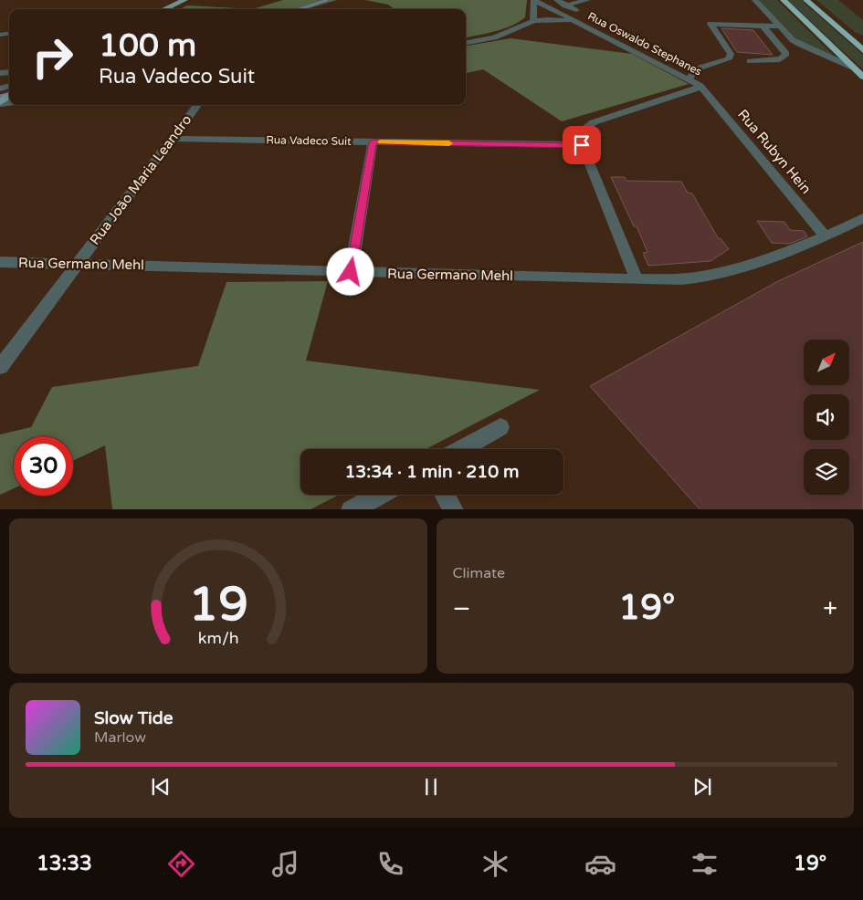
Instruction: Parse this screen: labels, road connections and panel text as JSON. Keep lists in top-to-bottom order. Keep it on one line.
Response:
{"streets":{"street":["Rua Oswaldo Stephanes","Rua Vadeco Suit","Rua Rubyn Hein","Rua João Maria Leandro","Rua Germano Mehl"]},"crossings":[["Rua Oswaldo Stephanes","Rua Rubyn Hein"],["Rua Vadeco Suit","Rua João Maria Leandro"],["Rua Rubyn Hein","Rua Germano Mehl"],["Rua João Maria Leandro","Rua Germano Mehl"]],"north":"top right","page":{"turn":["100 m","Rua Vadeco Suit"],"limit":"30","trip":"13:34 · 1 min · 210 m","tile":"Climate","heat":["−","19°","+"],"song":["Slow Tide","Marlow"],"tabs":["13:33","19°"],"gauge":["19","km/h"]}}
